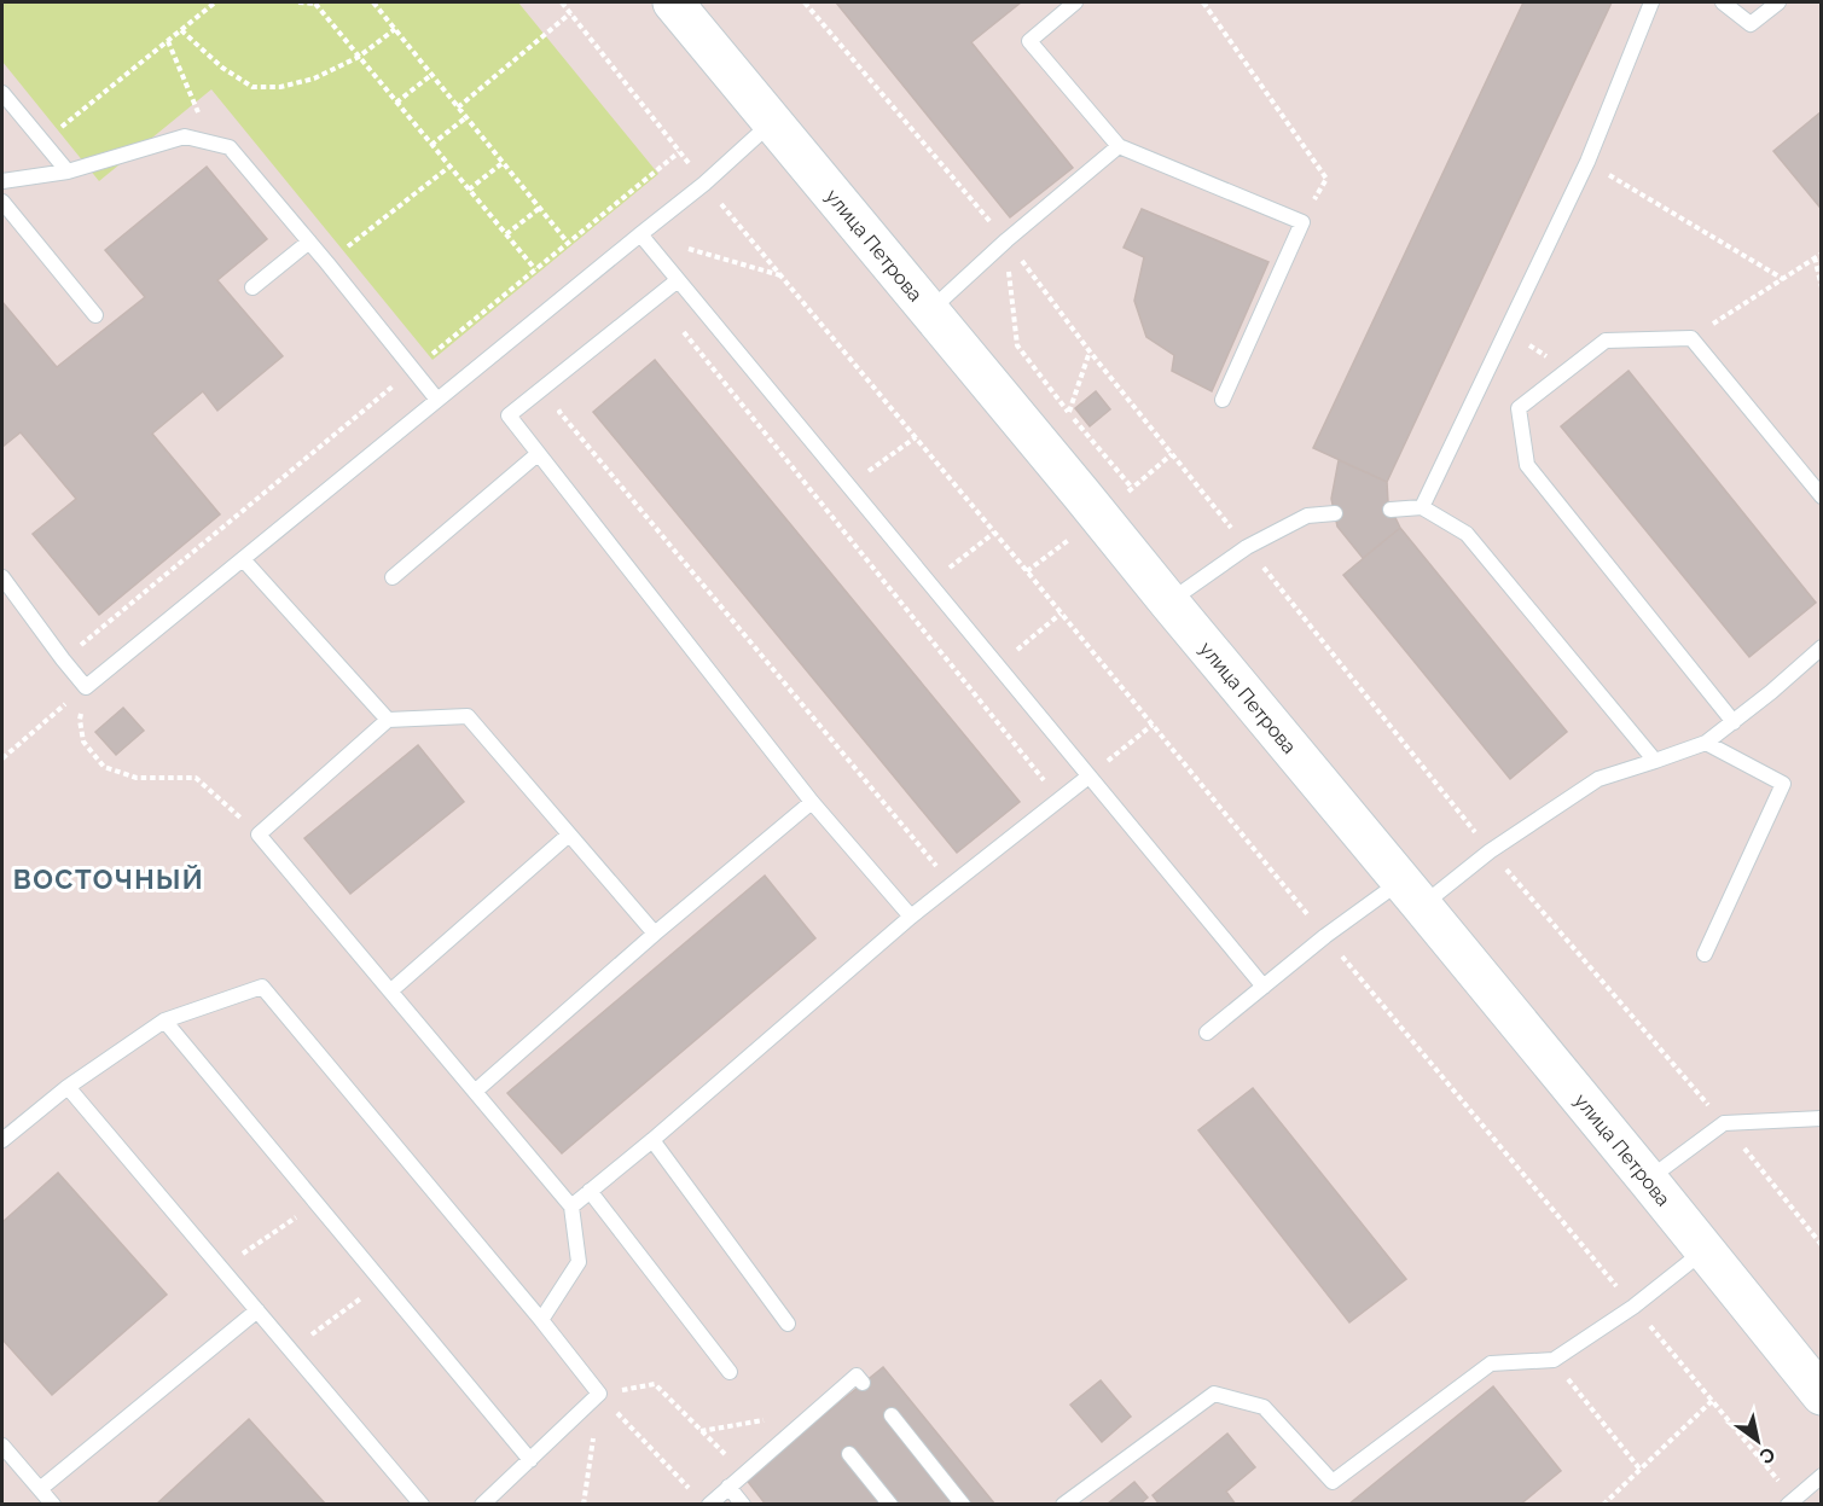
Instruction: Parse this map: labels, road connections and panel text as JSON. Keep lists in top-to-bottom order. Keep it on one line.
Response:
{"streets":{"main road":["улица Петрова"]},"districts":["ВОСТОЧНЫЙ"],"north":"bottom right"}
